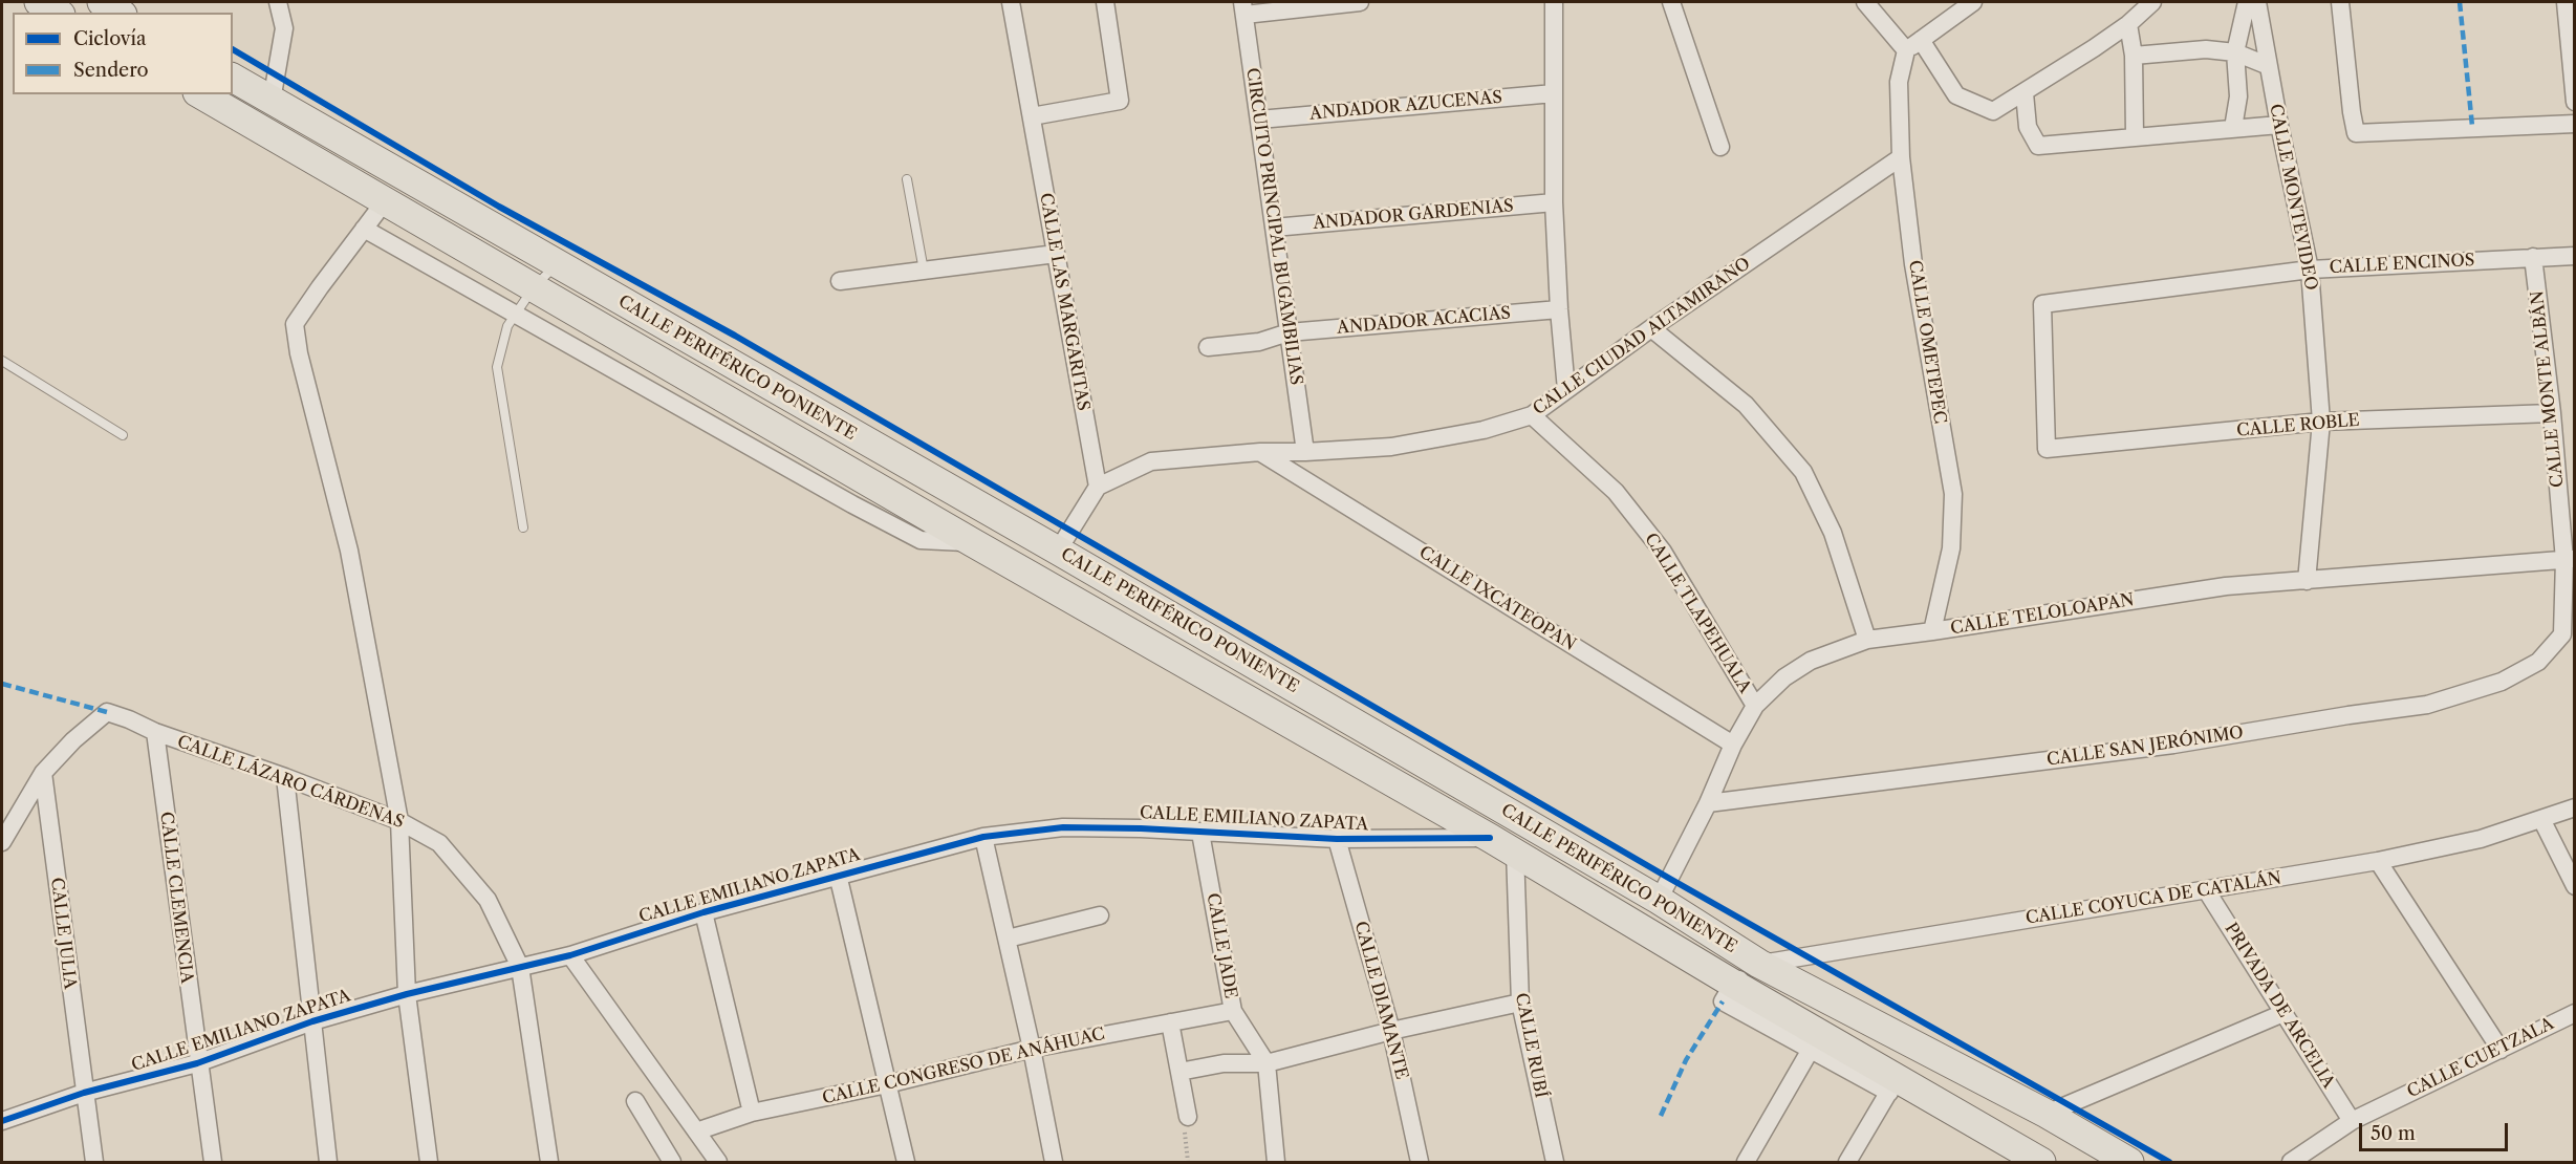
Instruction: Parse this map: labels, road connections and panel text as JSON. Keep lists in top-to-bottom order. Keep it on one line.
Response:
{"streets":{"main road":["CALLE PERIFÉRICO PONIENTE"],"street":["ANDADOR AZUCENAS","CALLE MONTEVIDEO","ANDADOR GARDENIAS","CIRCUITO PRINCIPAL BUGAMBILIAS","CALLE ENCINOS","CALLE LAS MARGARITAS","ANDADOR ACACIAS","CALLE CIUDAD ALTAMIRANO","CALLE OMETEPEC","CALLE MONTE ALBÁN","CALLE ROBLE","CALLE IXCATEOPAN","CALLE TLAPEHUALA","CALLE TELOLOAPAN","CALLE SAN JERÓNIMO","CALLE LÁZARO CÁRDENAS","CALLE EMILIANO ZAPATA","CALLE CLEMENCIA","CALLE COYUCA DE CATALÁN","CALLE JULIA","CALLE JADE","CALLE DIAMANTE","PRIVADA DE ARCELIA","CALLE RUBÍ","CALLE CUETZALA","CALLE CONGRESO DE ANÁHUAC"]},"crossings":[["ANDADOR AZUCENAS","CIRCUITO PRINCIPAL BUGAMBILIAS"],["CALLE MONTEVIDEO","CALLE ENCINOS"],["CALLE MONTEVIDEO","CALLE ROBLE"],["CALLE MONTEVIDEO","CALLE TELOLOAPAN"],["ANDADOR GARDENIAS","CIRCUITO PRINCIPAL BUGAMBILIAS"],["CIRCUITO PRINCIPAL BUGAMBILIAS","ANDADOR ACACIAS"],["CIRCUITO PRINCIPAL BUGAMBILIAS","CALLE CIUDAD ALTAMIRANO"],["CALLE ENCINOS","CALLE MONTE ALBÁN"],["CALLE ENCINOS","CALLE ROBLE"],["CALLE LAS MARGARITAS","CALLE CIUDAD ALTAMIRANO"],["CALLE CIUDAD ALTAMIRANO","CALLE OMETEPEC"],["CALLE CIUDAD ALTAMIRANO","CALLE IXCATEOPAN"],["CALLE CIUDAD ALTAMIRANO","CALLE TLAPEHUALA"],["CALLE OMETEPEC","CALLE TELOLOAPAN"],["CALLE PERIFÉRICO PONIENTE","CALLE TELOLOAPAN"],["CALLE PERIFÉRICO PONIENTE","CALLE EMILIANO ZAPATA"],["CALLE PERIFÉRICO PONIENTE","CALLE COYUCA DE CATALÁN"],["CALLE PERIFÉRICO PONIENTE","CALLE RUBÍ"],["CALLE MONTE ALBÁN","CALLE ROBLE"],["CALLE MONTE ALBÁN","CALLE TELOLOAPAN"],["CALLE MONTE ALBÁN","CALLE SAN JERÓNIMO"],["CALLE IXCATEOPAN","CALLE TELOLOAPAN"],["CALLE TLAPEHUALA","CALLE TELOLOAPAN"],["CALLE TELOLOAPAN","CALLE SAN JERÓNIMO"],["CALLE LÁZARO CÁRDENAS","CALLE EMILIANO ZAPATA"],["CALLE LÁZARO CÁRDENAS","CALLE CLEMENCIA"],["CALLE LÁZARO CÁRDENAS","CALLE JULIA"],["CALLE EMILIANO ZAPATA","CALLE CLEMENCIA"],["CALLE EMILIANO ZAPATA","CALLE JULIA"],["CALLE EMILIANO ZAPATA","CALLE JADE"],["CALLE EMILIANO ZAPATA","CALLE DIAMANTE"],["CALLE COYUCA DE CATALÁN","PRIVADA DE ARCELIA"],["CALLE JADE","CALLE CONGRESO DE ANÁHUAC"],["PRIVADA DE ARCELIA","CALLE CUETZALA"]],"legend":["Ciclovía","Sendero"],"scale_bar":"50 m"}
